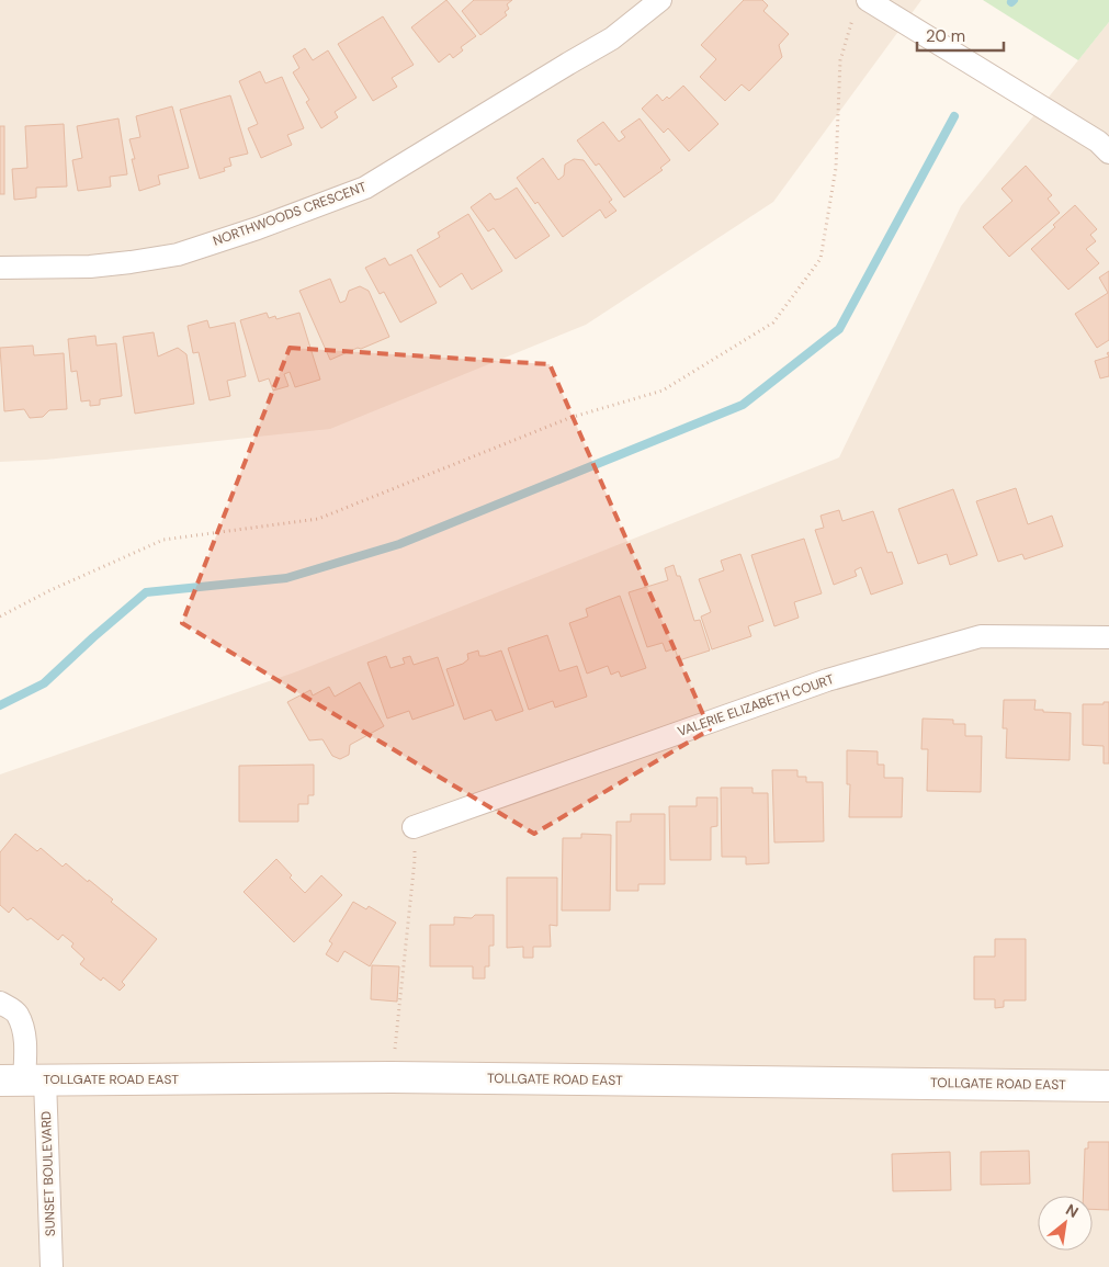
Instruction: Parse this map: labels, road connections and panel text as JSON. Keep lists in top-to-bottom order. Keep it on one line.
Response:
{"streets":{"street":["NORTHWOODS CRESCENT","VALERIE ELIZABETH COURT","TOLLGATE ROAD EAST","SUNSET BOULEVARD"]},"crossings":[["TOLLGATE ROAD EAST","SUNSET BOULEVARD"]],"scale_bar":"20 m","north":"top right"}
